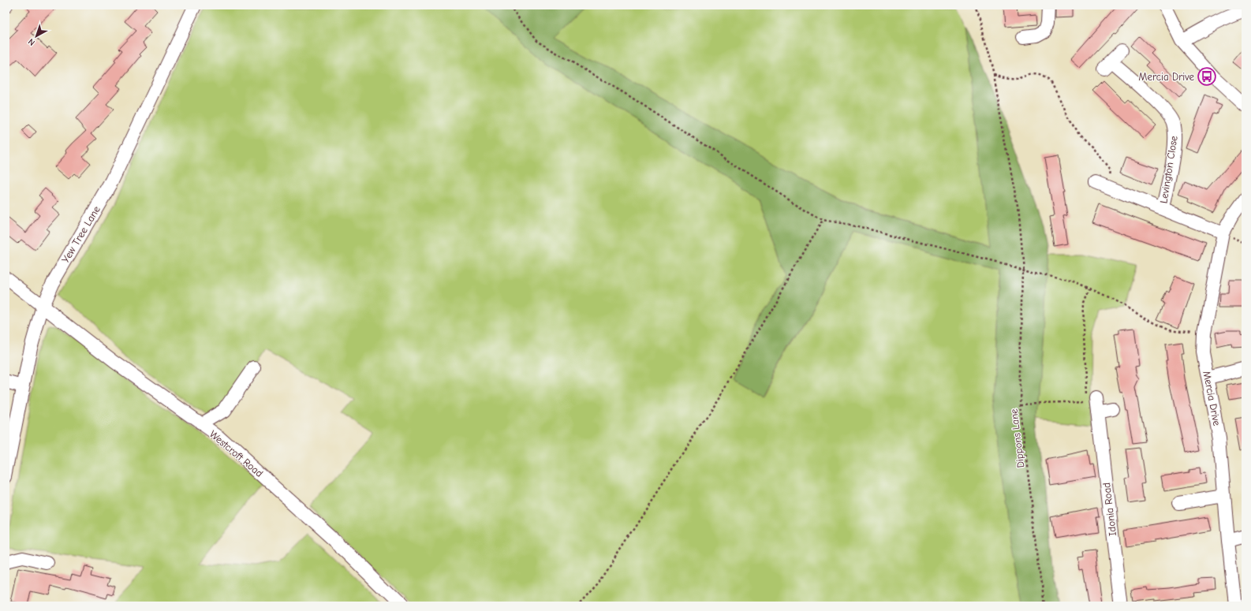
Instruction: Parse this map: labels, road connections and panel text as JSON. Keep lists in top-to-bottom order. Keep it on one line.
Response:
{"streets":{"street":["Levington Close","Yew Tree Lane","Mercia Drive","Westcroft Road","Idonia Road"],"path":["Dippons Lane"]},"crossings":[["Yew Tree Lane","Westcroft Road"]],"places":{"bus stop":["Mercia Drive"]},"north":"bottom left"}
